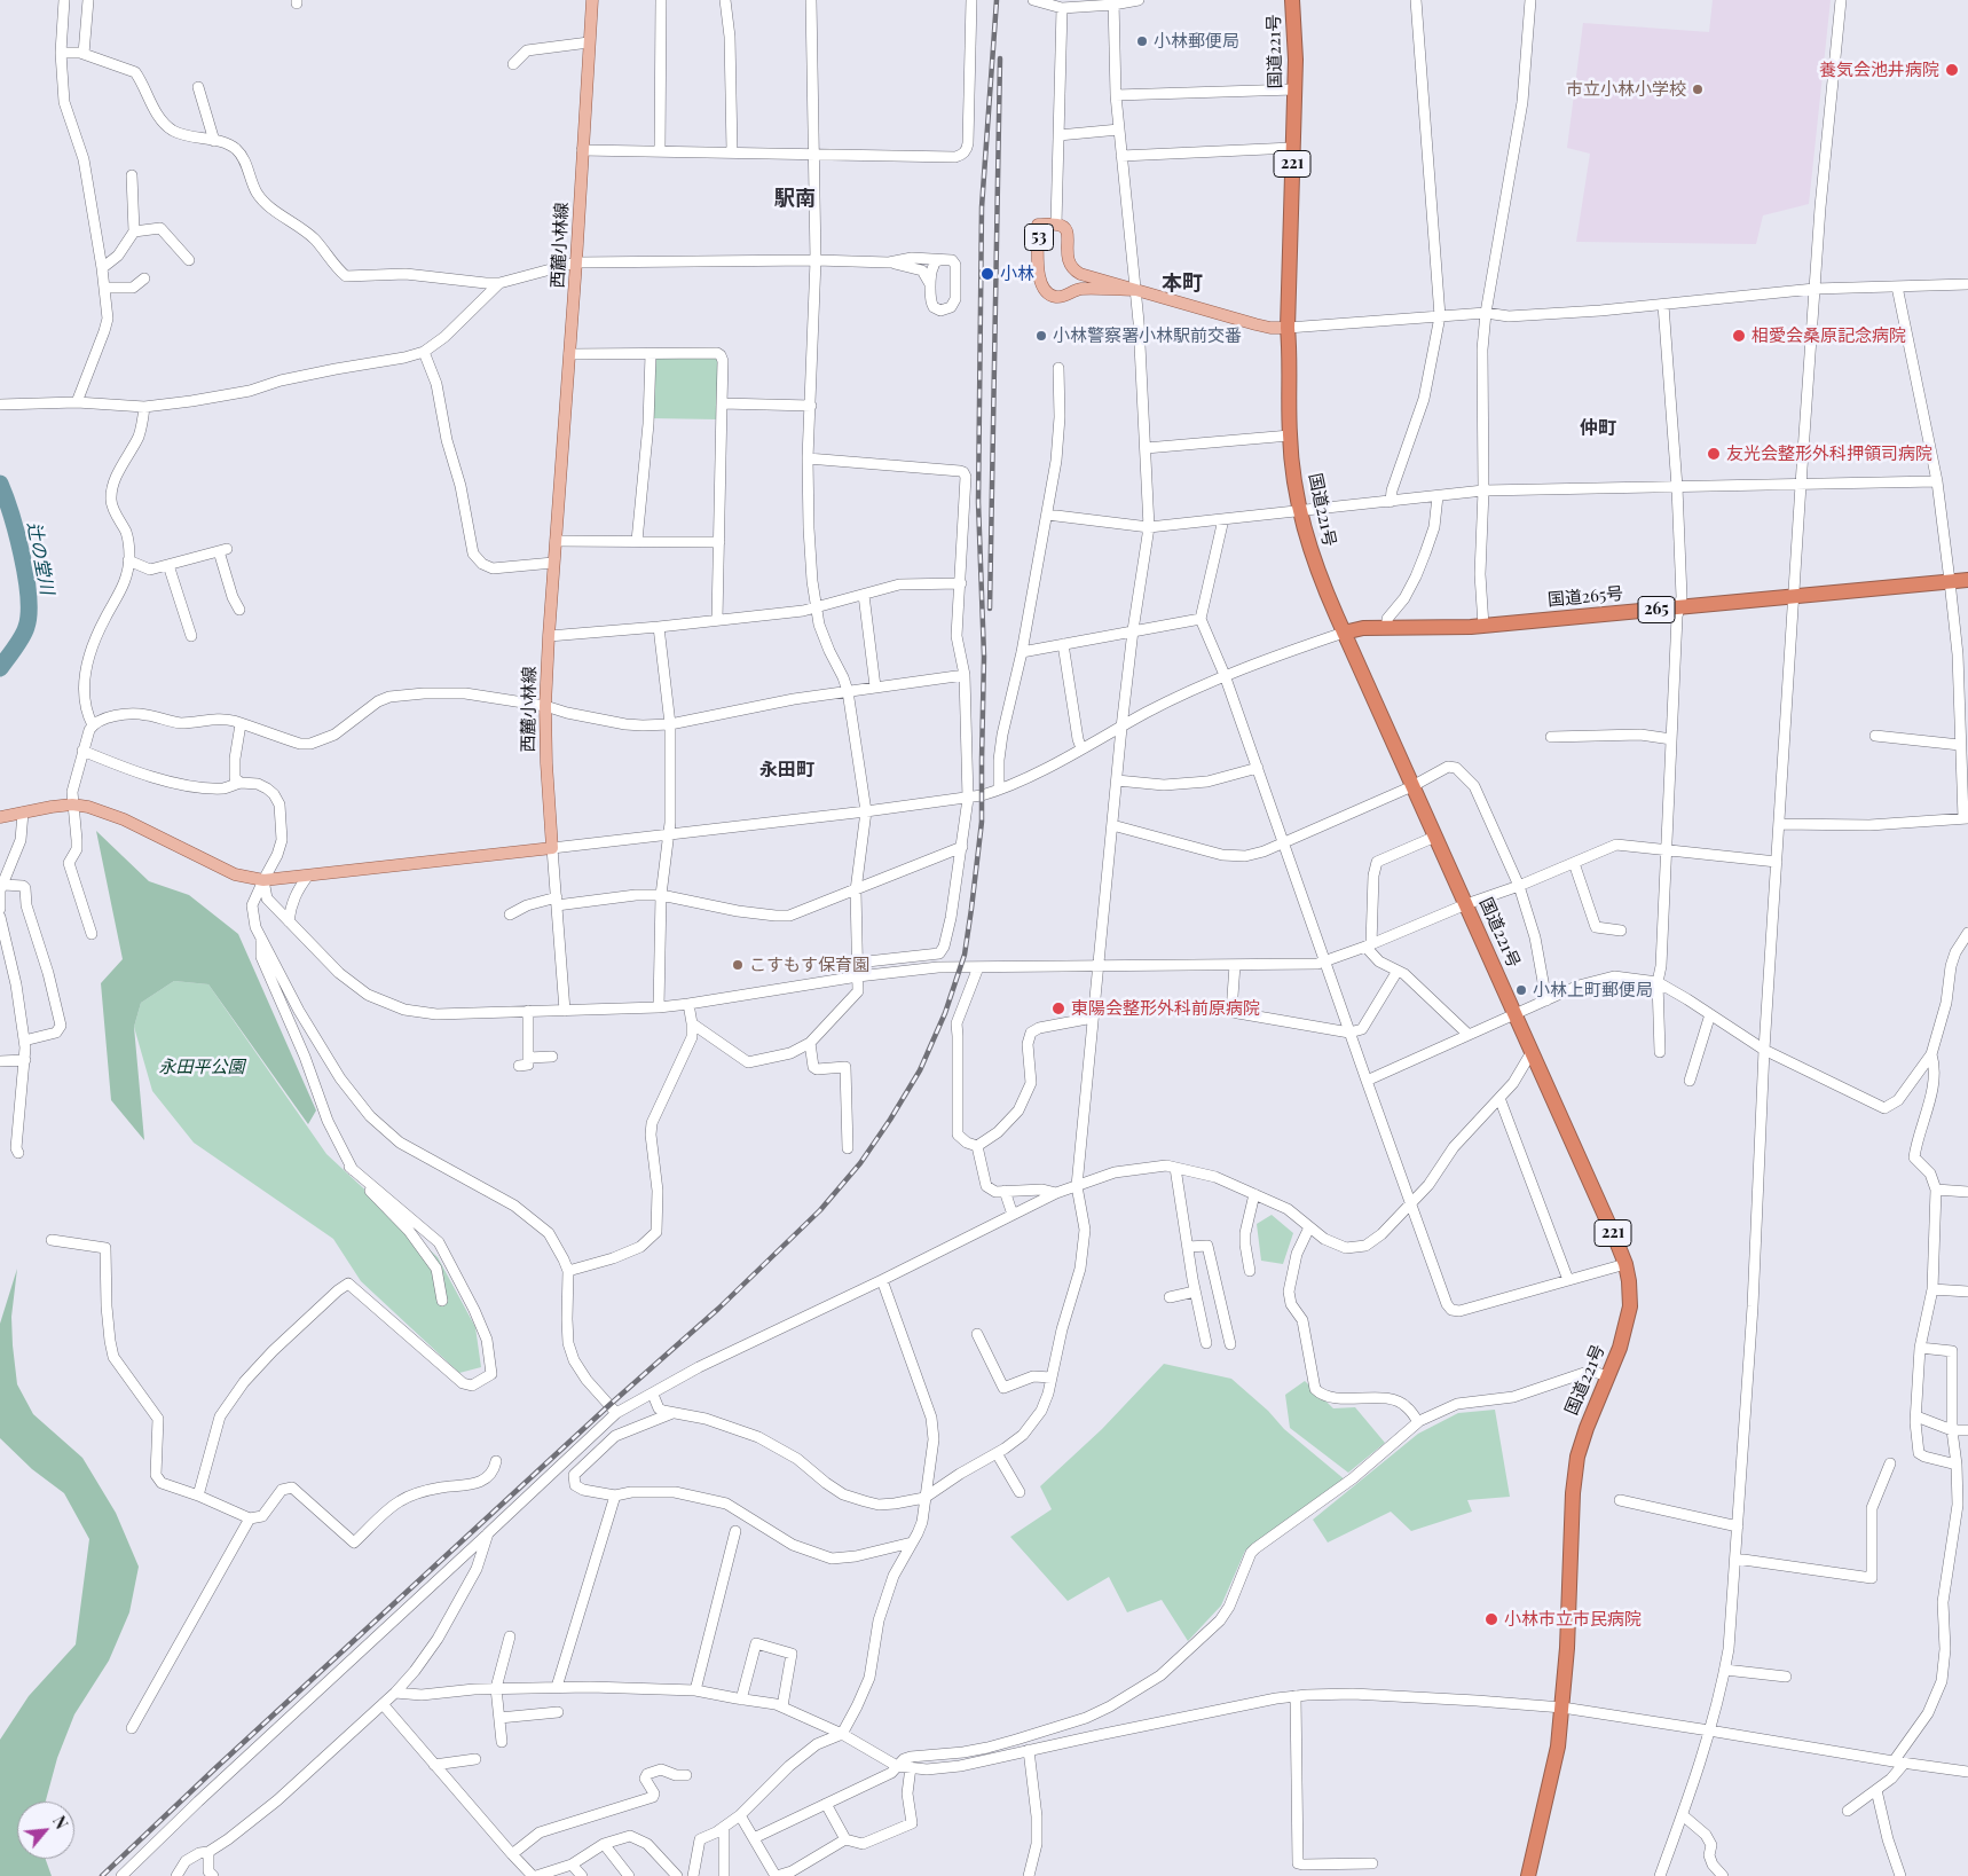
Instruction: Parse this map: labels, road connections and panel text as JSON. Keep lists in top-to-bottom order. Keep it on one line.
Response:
{"streets":{"highway":["国道221号","221","国道265号","265"],"main road":["53","西麓小林線"]},"crossings":[["国道221号","53"],["国道221号","国道265号"]],"districts":["駅南","本町","仲町","永田町"],"water":["辻の堂川"],"parks":["永田平公園"],"places":["小林郵便局","養気会池井病院","市立小林小学校","小林","小林警察署小林駅前交番","相愛会桑原記念病院","友光会整形外科押領司病院","こすもす保育園","小林上町郵便局","東陽会整形外科前原病院","小林市立市民病院"],"north":"top right"}
